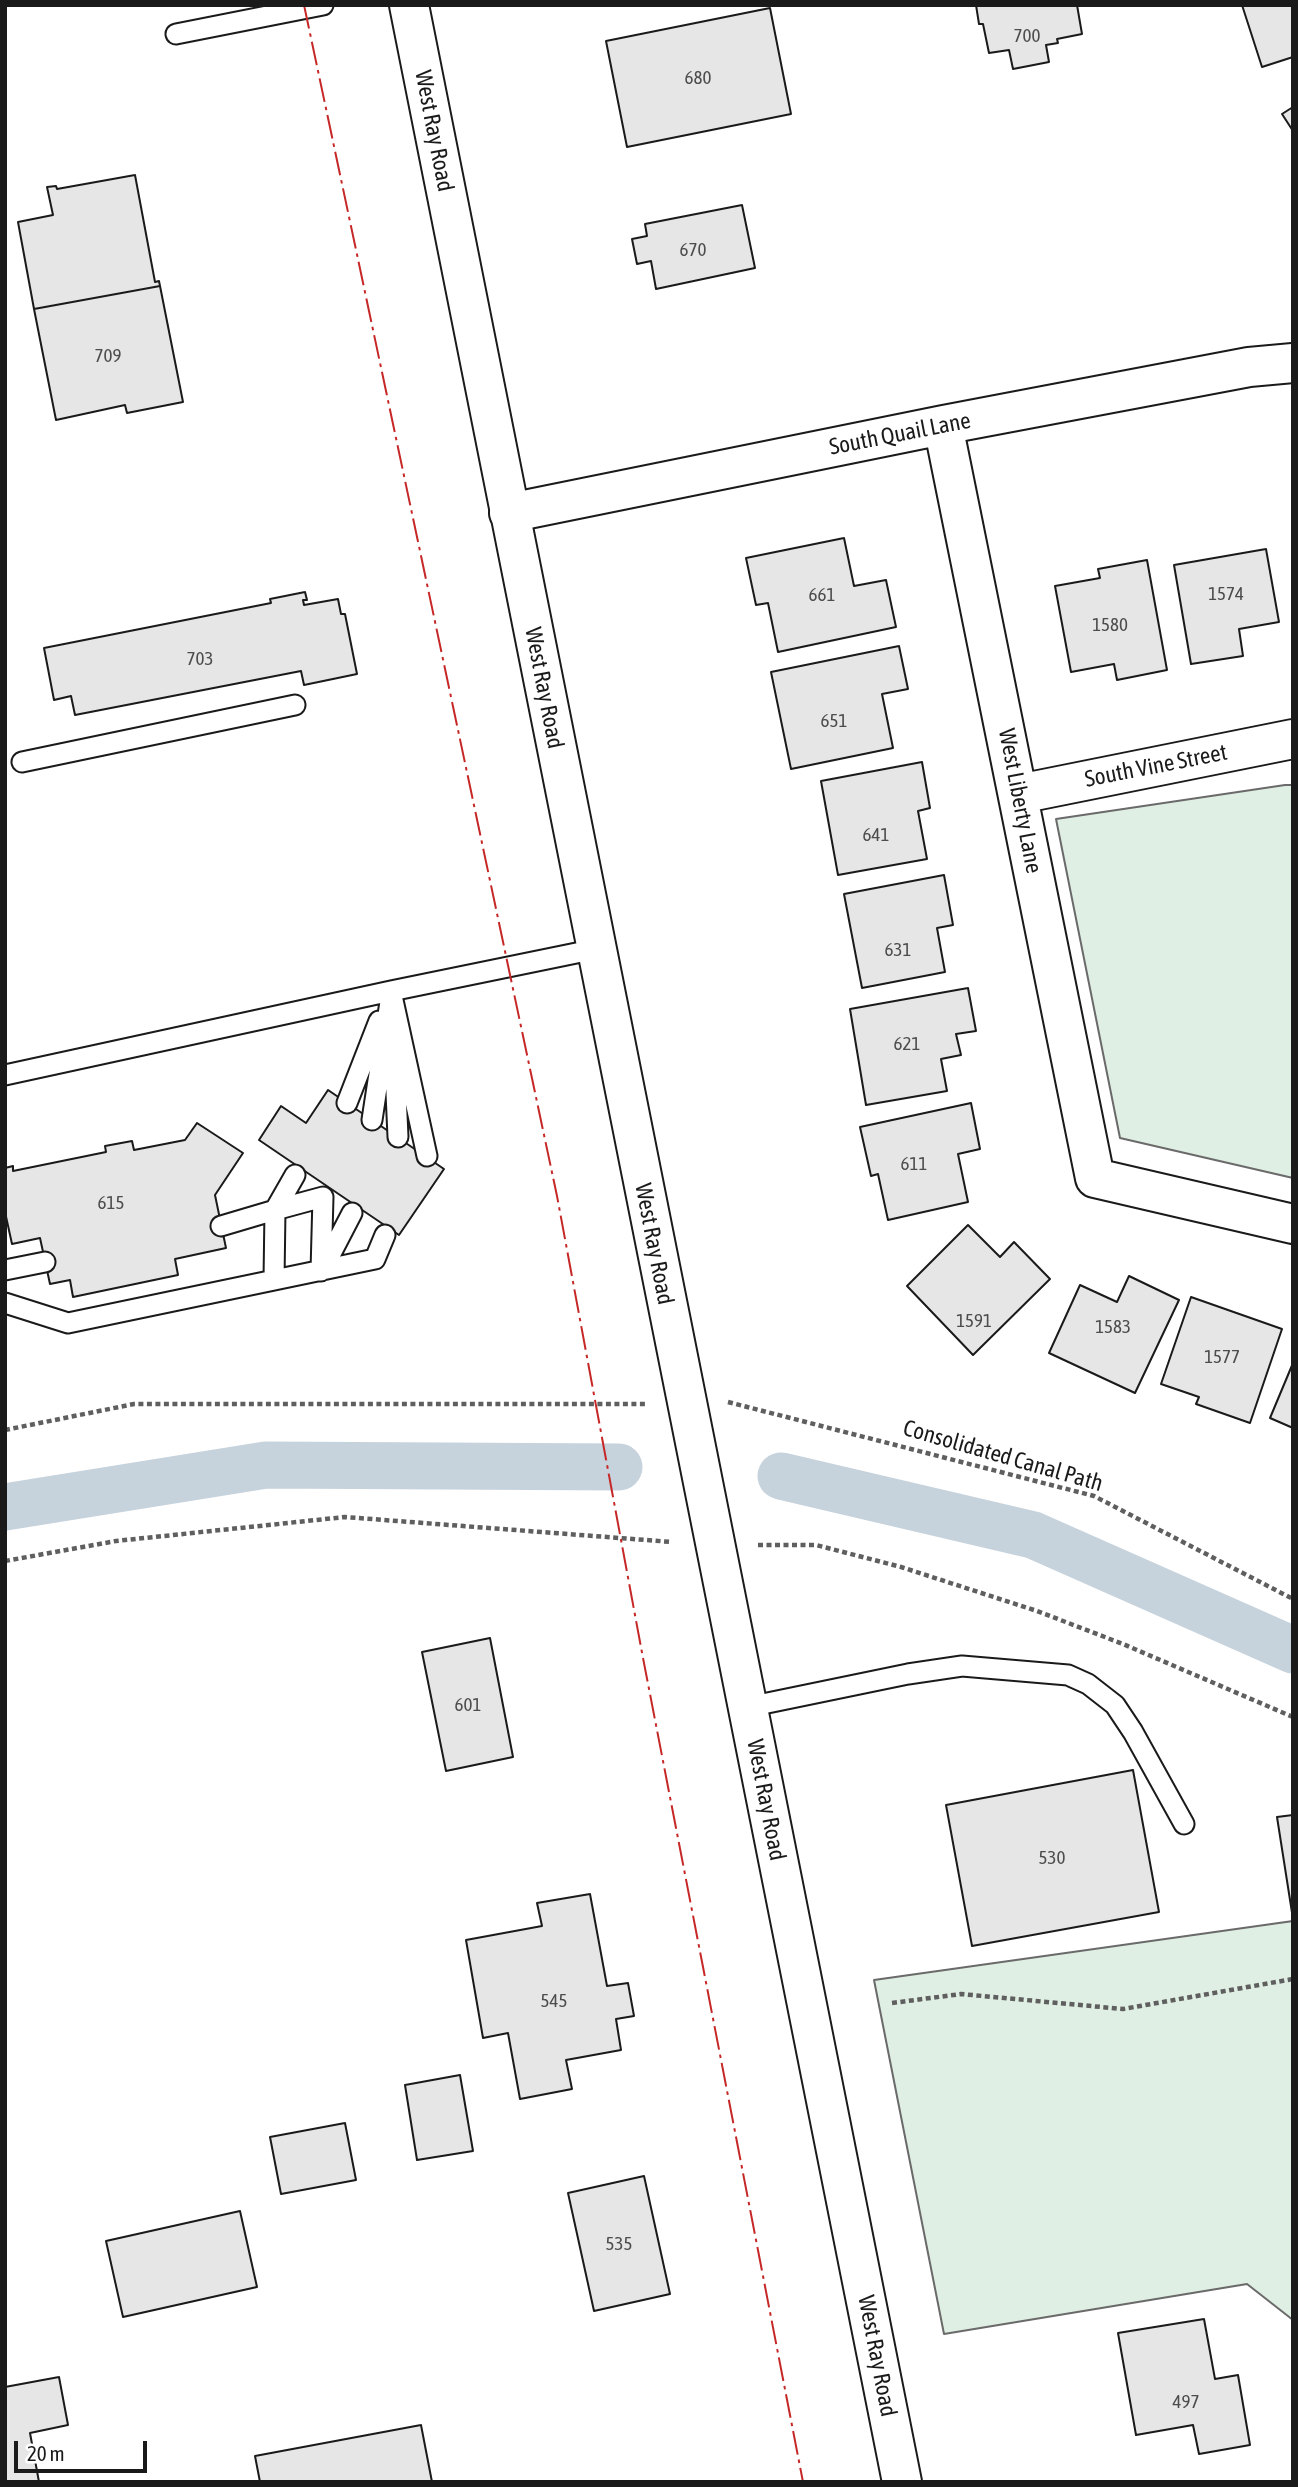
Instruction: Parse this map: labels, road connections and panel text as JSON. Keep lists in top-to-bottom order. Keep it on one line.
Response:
{"streets":{"main road":["West Ray Road","South Quail Lane","South Vine Street","West Liberty Lane"],"path":["Consolidated Canal Path"]},"crossings":[["West Ray Road","South Quail Lane"],["West Ray Road","Consolidated Canal Path"],["South Quail Lane","West Liberty Lane"],["South Vine Street","West Liberty Lane"]],"house_numbers":["700","680","670","709","1574","661","1580","703","651","641","631","621","611","615","1591","1583","1577","601","530","545","535","497"],"scale_bar":"20 m"}
